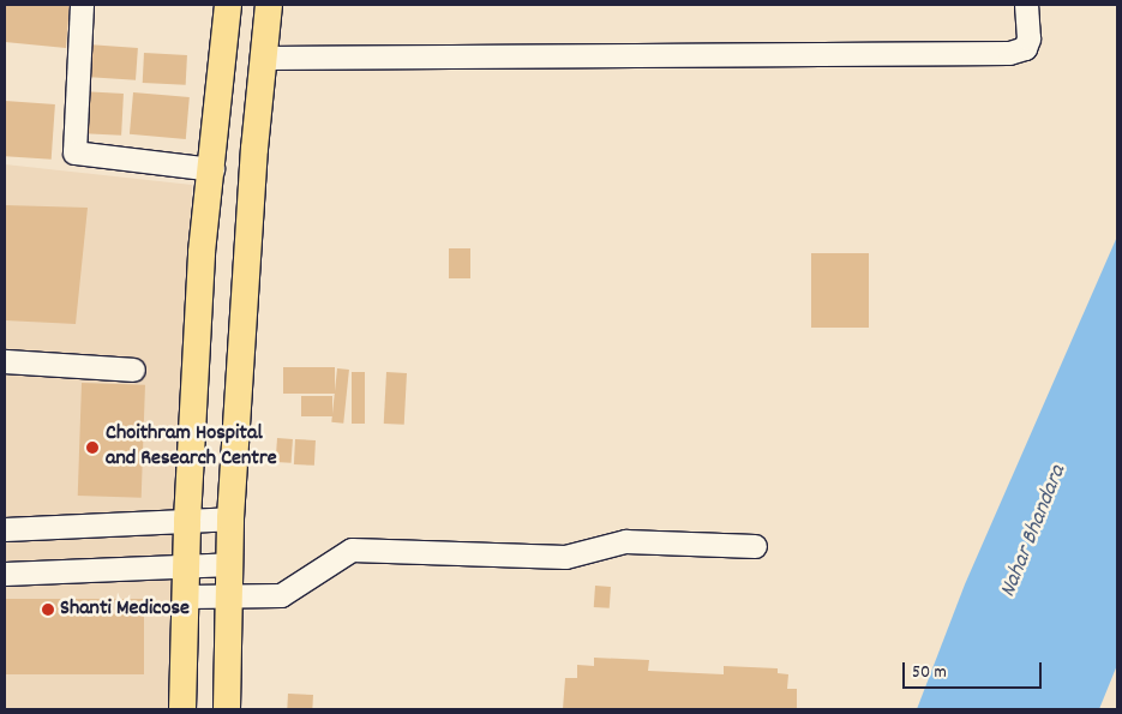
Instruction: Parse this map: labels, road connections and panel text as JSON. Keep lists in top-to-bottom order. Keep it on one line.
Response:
{"water":["Nahar Bhandara"],"places":["Choithram Hospital and Research Centre","Shanti Medicose"],"scale_bar":"50 m"}
